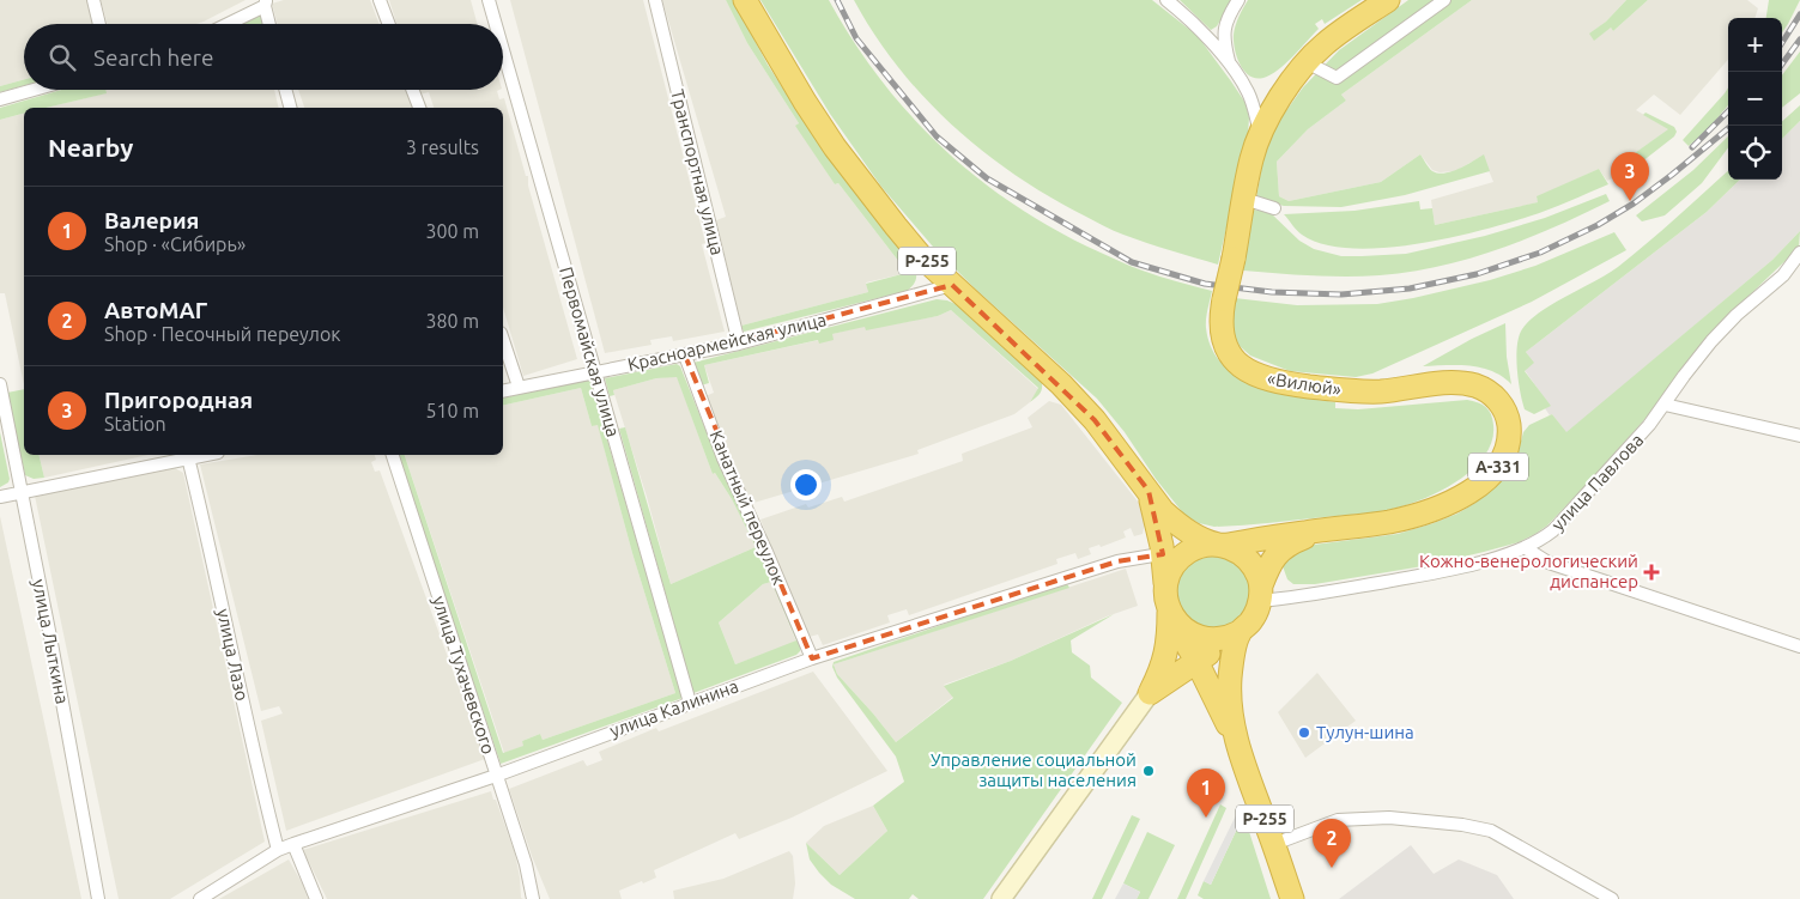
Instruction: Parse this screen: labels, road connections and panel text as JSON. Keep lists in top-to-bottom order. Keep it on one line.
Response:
{"streets":{"highway":["Р-255","«Вилюй»","А-331"],"street":["Транспортная улица","Красноармейская улица","Первомайская улица","улица Павлова","Канатный переулок","улица Лыткина","улица Лазо","улица Тухачевского","улица Калинина"]},"crossings":[["Транспортная улица","Красноармейская улица"],["Р-255","Красноармейская улица"],["Р-255","А-331"],["Р-255","улица Павлова"],["Р-255","улица Калинина"],["Красноармейская улица","Первомайская улица"],["Красноармейская улица","Канатный переулок"],["Первомайская улица","улица Калинина"],["«Вилюй»","А-331"],["А-331","улица Павлова"],["Канатный переулок","улица Калинина"],["улица Лазо","улица Калинина"],["улица Тухачевского","улица Калинина"]],"places":{"health":["Кожно-венерологический диспансер"],"other":["Тулун-шина","Управление социальной защиты населения"]},"page":{"map_buttons":["+","−"],"search":"Search here","heading":["Nearby","3 results"],"pins":["3","1","2"],"list":[{"mark":"1","name":"Валерия","note":"Shop · «Сибирь»","value":"300 m"},{"mark":"2","name":"АвтоМАГ","note":"Shop · Песочный переулок","value":"380 m"},{"mark":"3","name":"Пригородная","note":"Station","value":"510 m"}]}}
